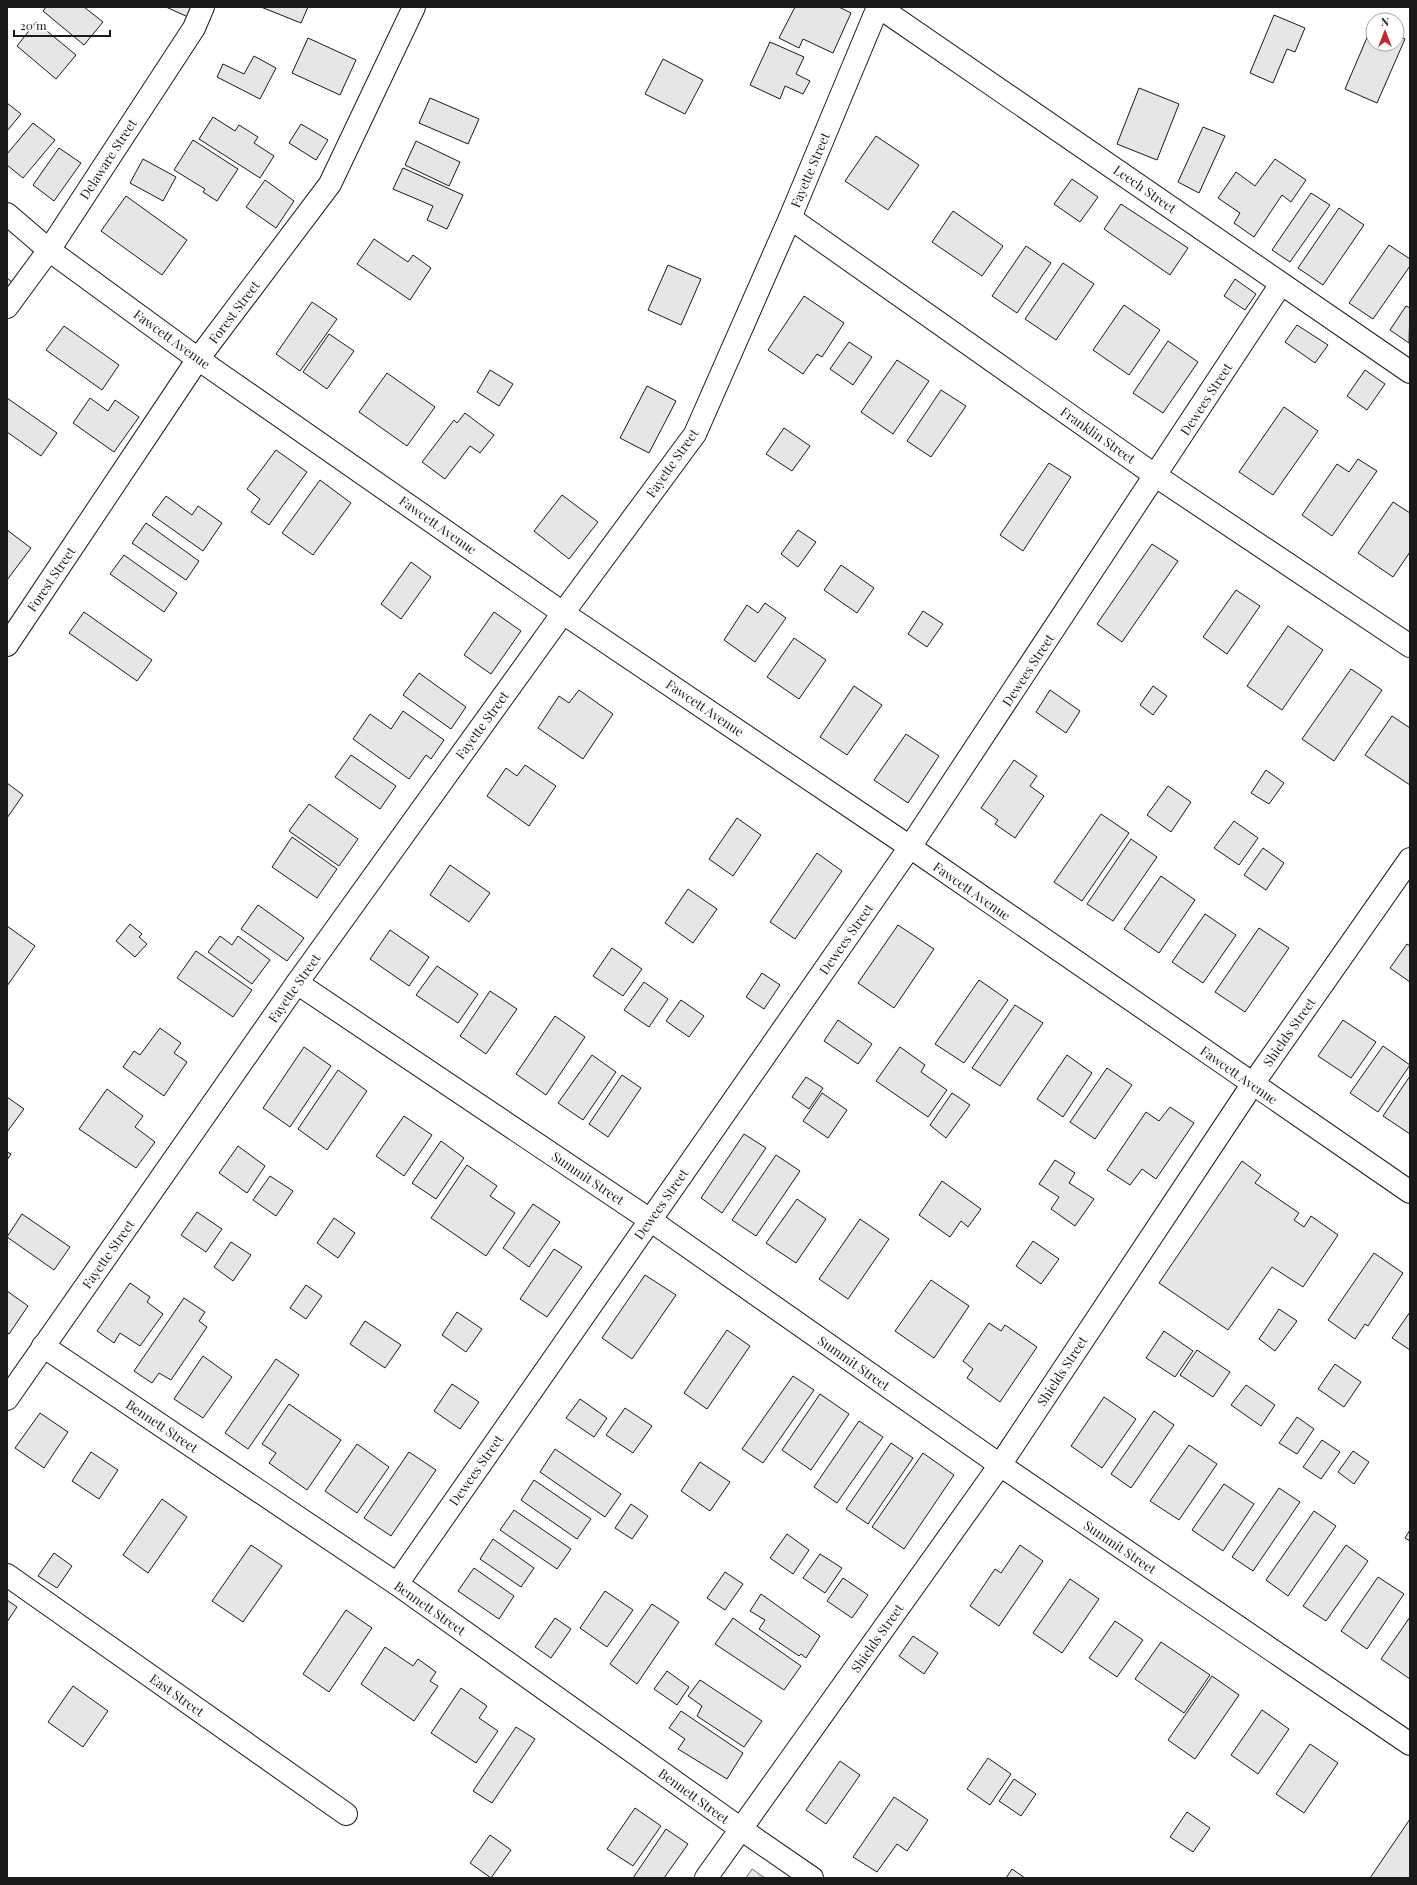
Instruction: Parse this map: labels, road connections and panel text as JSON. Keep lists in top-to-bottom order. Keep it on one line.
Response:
{"streets":{"street":["Delaware Street","Fayette Street","Leech Street","Forest Street","Fawcett Avenue","Dewees Street","Franklin Street","Shields Street","Summit Street","Bennett Street","East Street"]},"crossings":[["Delaware Street","Fawcett Avenue"],["Fayette Street","Leech Street"],["Fayette Street","Fawcett Avenue"],["Fayette Street","Franklin Street"],["Fayette Street","Summit Street"],["Fayette Street","Bennett Street"],["Leech Street","Dewees Street"],["Forest Street","Fawcett Avenue"],["Fawcett Avenue","Dewees Street"],["Fawcett Avenue","Shields Street"],["Dewees Street","Franklin Street"],["Dewees Street","Summit Street"],["Dewees Street","Bennett Street"],["Shields Street","Summit Street"],["Shields Street","Bennett Street"]],"scale_bar":"20 m","north":"top"}
